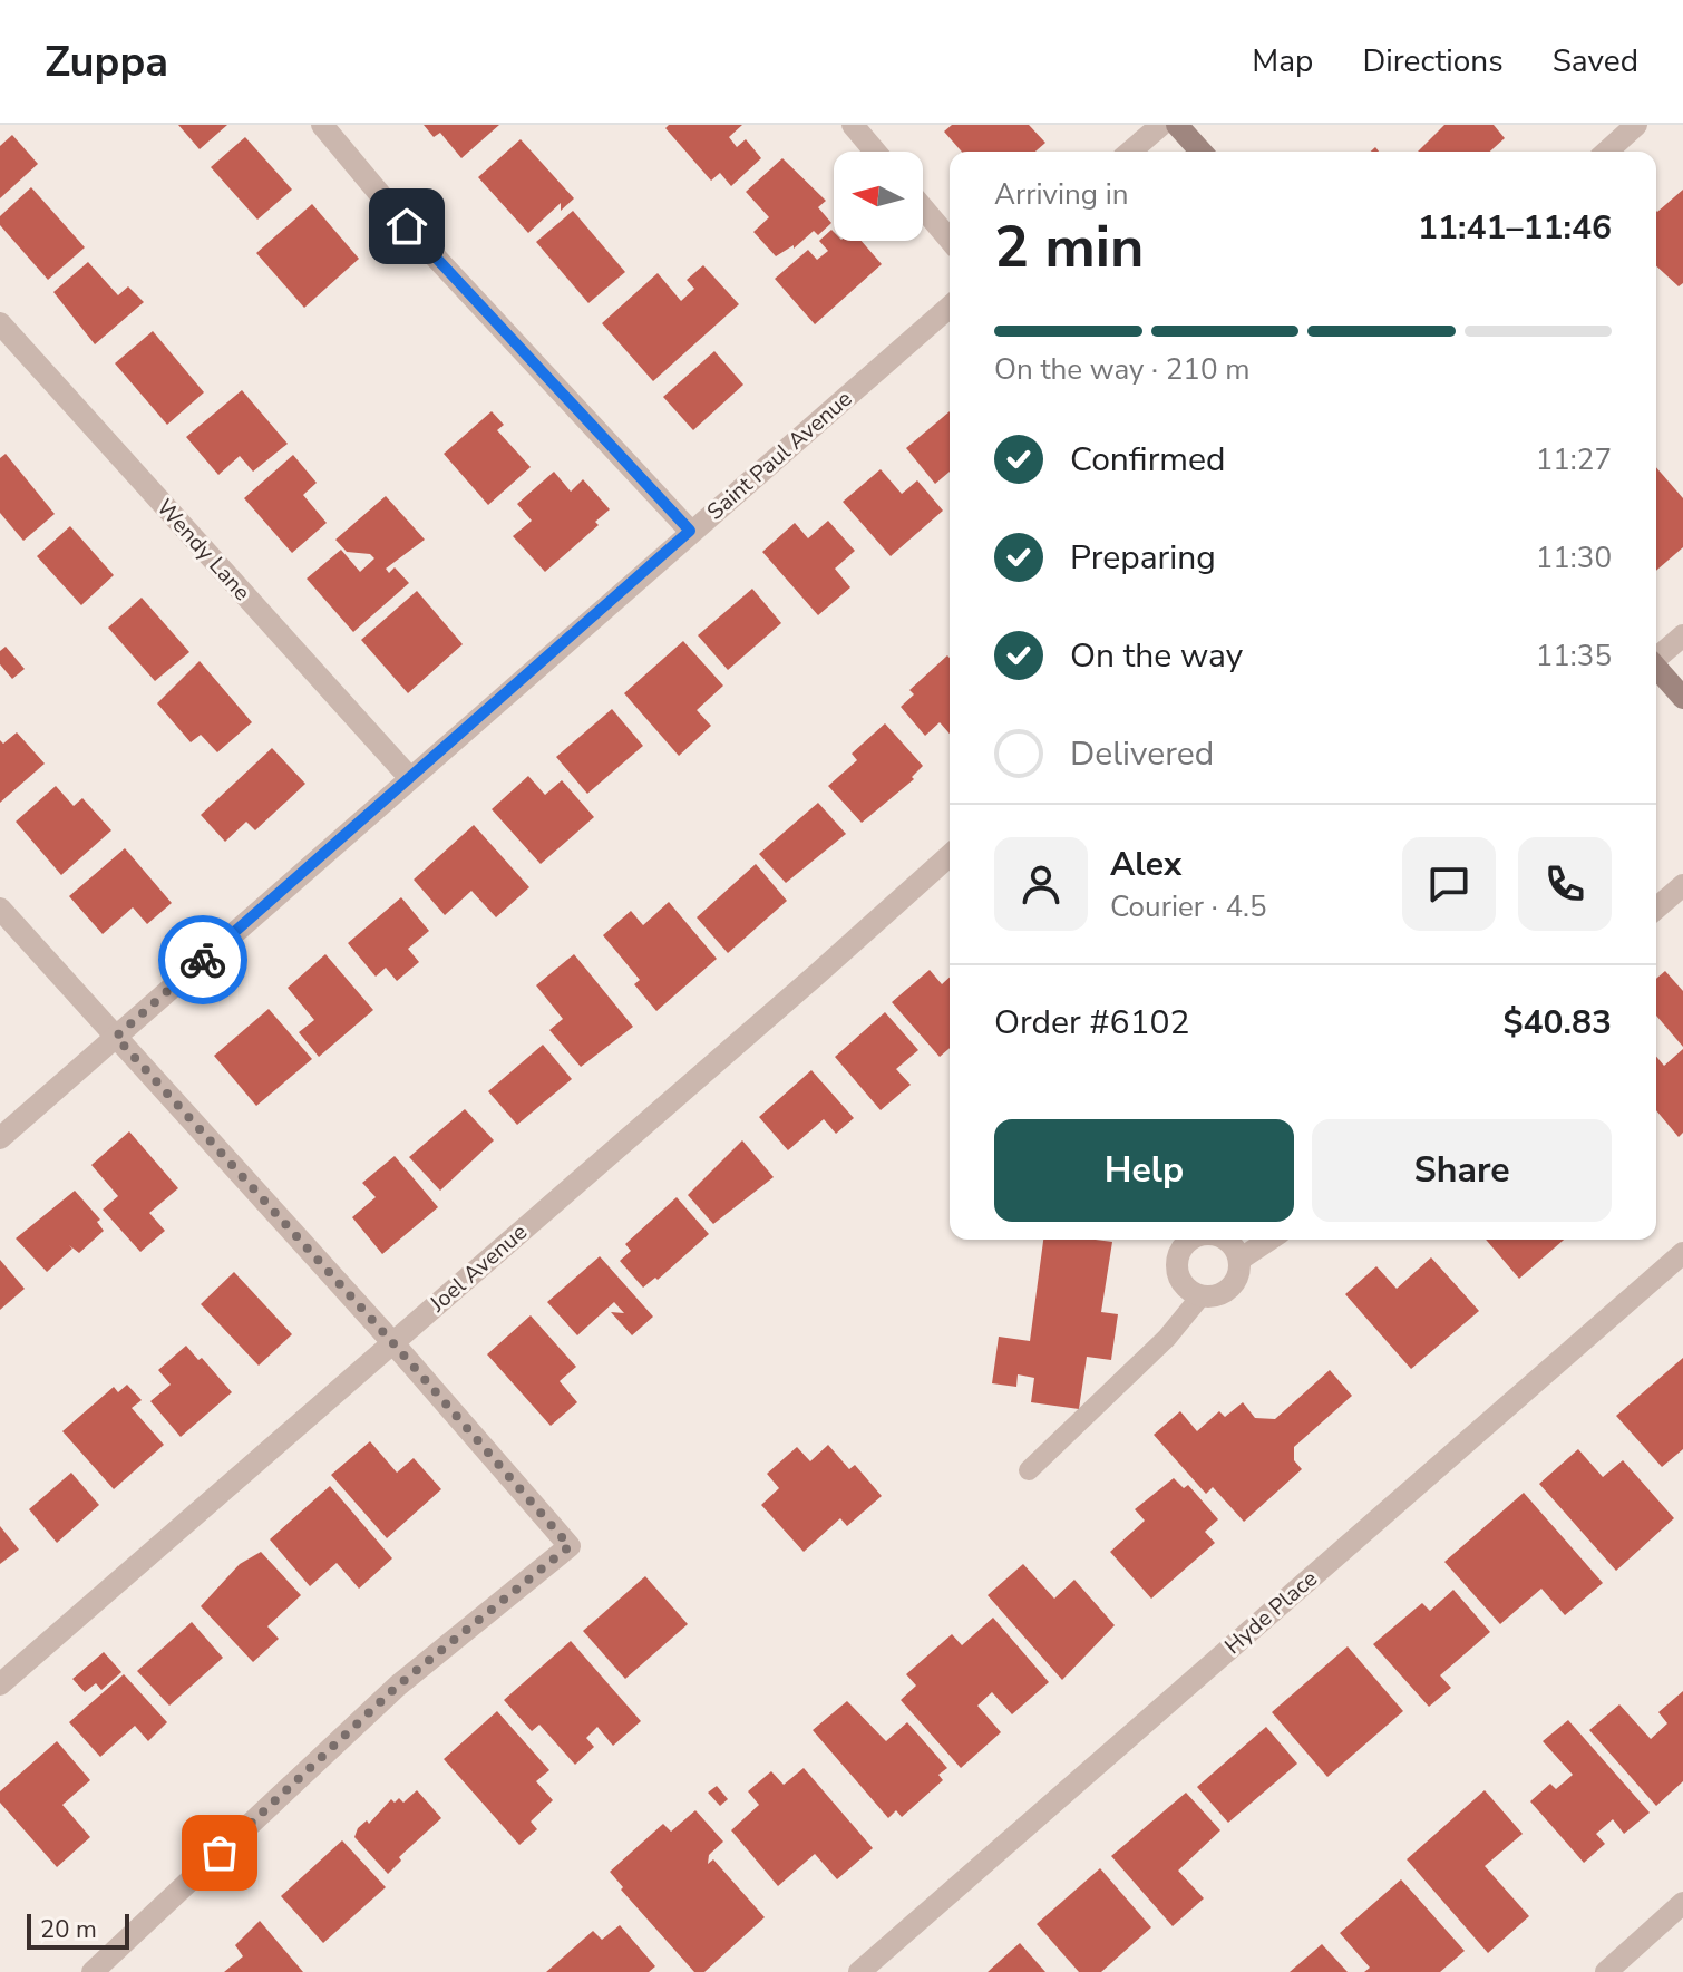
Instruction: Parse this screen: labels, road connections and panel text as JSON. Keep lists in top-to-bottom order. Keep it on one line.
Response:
{"streets":{"street":["Saint Paul Avenue","Wendy Lane","Joel Avenue","Hyde Place"]},"crossings":[["Saint Paul Avenue","Wendy Lane"]],"scale_bar":"20 m","north":"left","page":{"header":"Zuppa","nav":["Map","Directions","Saved"],"heading":["2 min","Arriving in","11:41–11:46"],"panel":["Alex","Courier · 4.5","Order #6102","$40.83"],"bar":"On the way · 210 m","list":[["Confirmed","11:27"],["Preparing","11:30"],["On the way","11:35"],"Delivered"],"buttons":["Help","Share"],"scale":"20 m"}}
